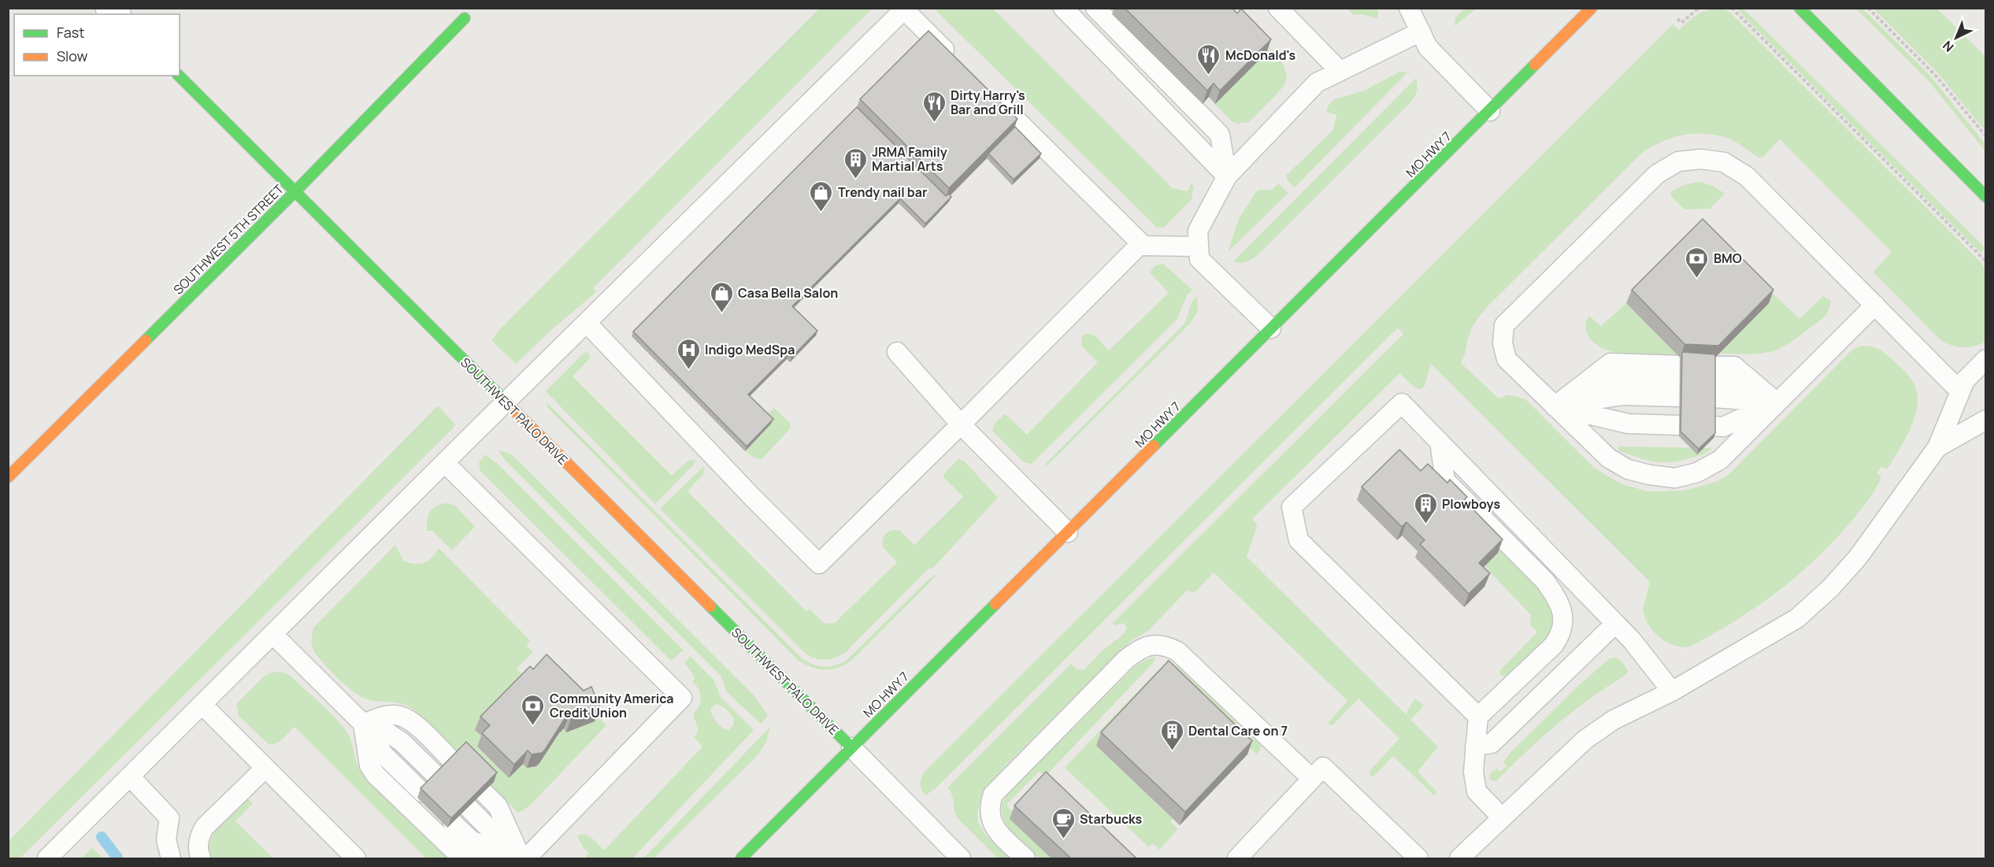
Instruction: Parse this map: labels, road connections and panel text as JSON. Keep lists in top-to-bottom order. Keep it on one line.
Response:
{"streets":{"street":["MO HWY 7","SOUTHWEST 5TH STREET","SOUTHWEST PALO DRIVE"]},"crossings":[["MO HWY 7","SOUTHWEST PALO DRIVE"],["SOUTHWEST 5TH STREET","SOUTHWEST PALO DRIVE"]],"places":{"restaurant":["McDonald's","Dirty Harry's Bar and Grill"],"building":["JRMA Family Martial Arts","Plowboys","Dental Care on 7"],"shop":["Trendy nail bar","Casa Bella Salon"],"bank":["BMO","Community America Credit Union"],"hospital":["Indigo MedSpa"],"cafe":["Starbucks"]},"legend":["Fast","Slow"],"north":"bottom left"}
